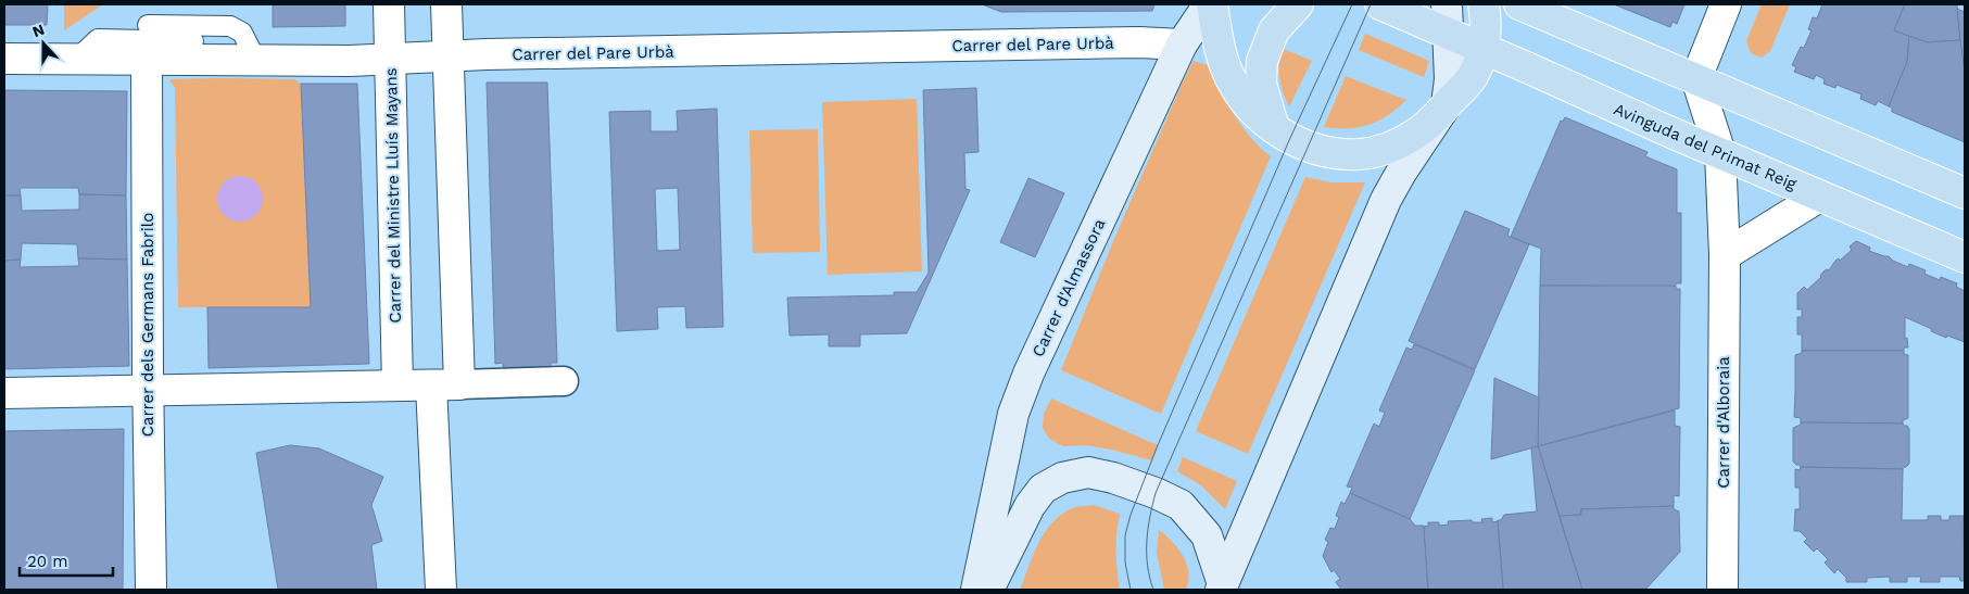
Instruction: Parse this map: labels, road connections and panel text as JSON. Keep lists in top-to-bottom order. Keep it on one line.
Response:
{"streets":{"main road":["Avinguda del Primat Reig","Carrer d'Almassora"],"street":["Carrer del Pare Urbà","Carrer del Ministre Lluís Mayans","Carrer dels Germans Fabrilo","Carrer d'Alboraia"]},"crossings":[["Carrer del Pare Urbà","Carrer del Ministre Lluís Mayans"],["Carrer del Pare Urbà","Carrer d'Almassora"],["Carrer del Pare Urbà","Carrer dels Germans Fabrilo"],["Avinguda del Primat Reig","Carrer d'Alboraia"]],"scale_bar":"20 m","north":"top"}
